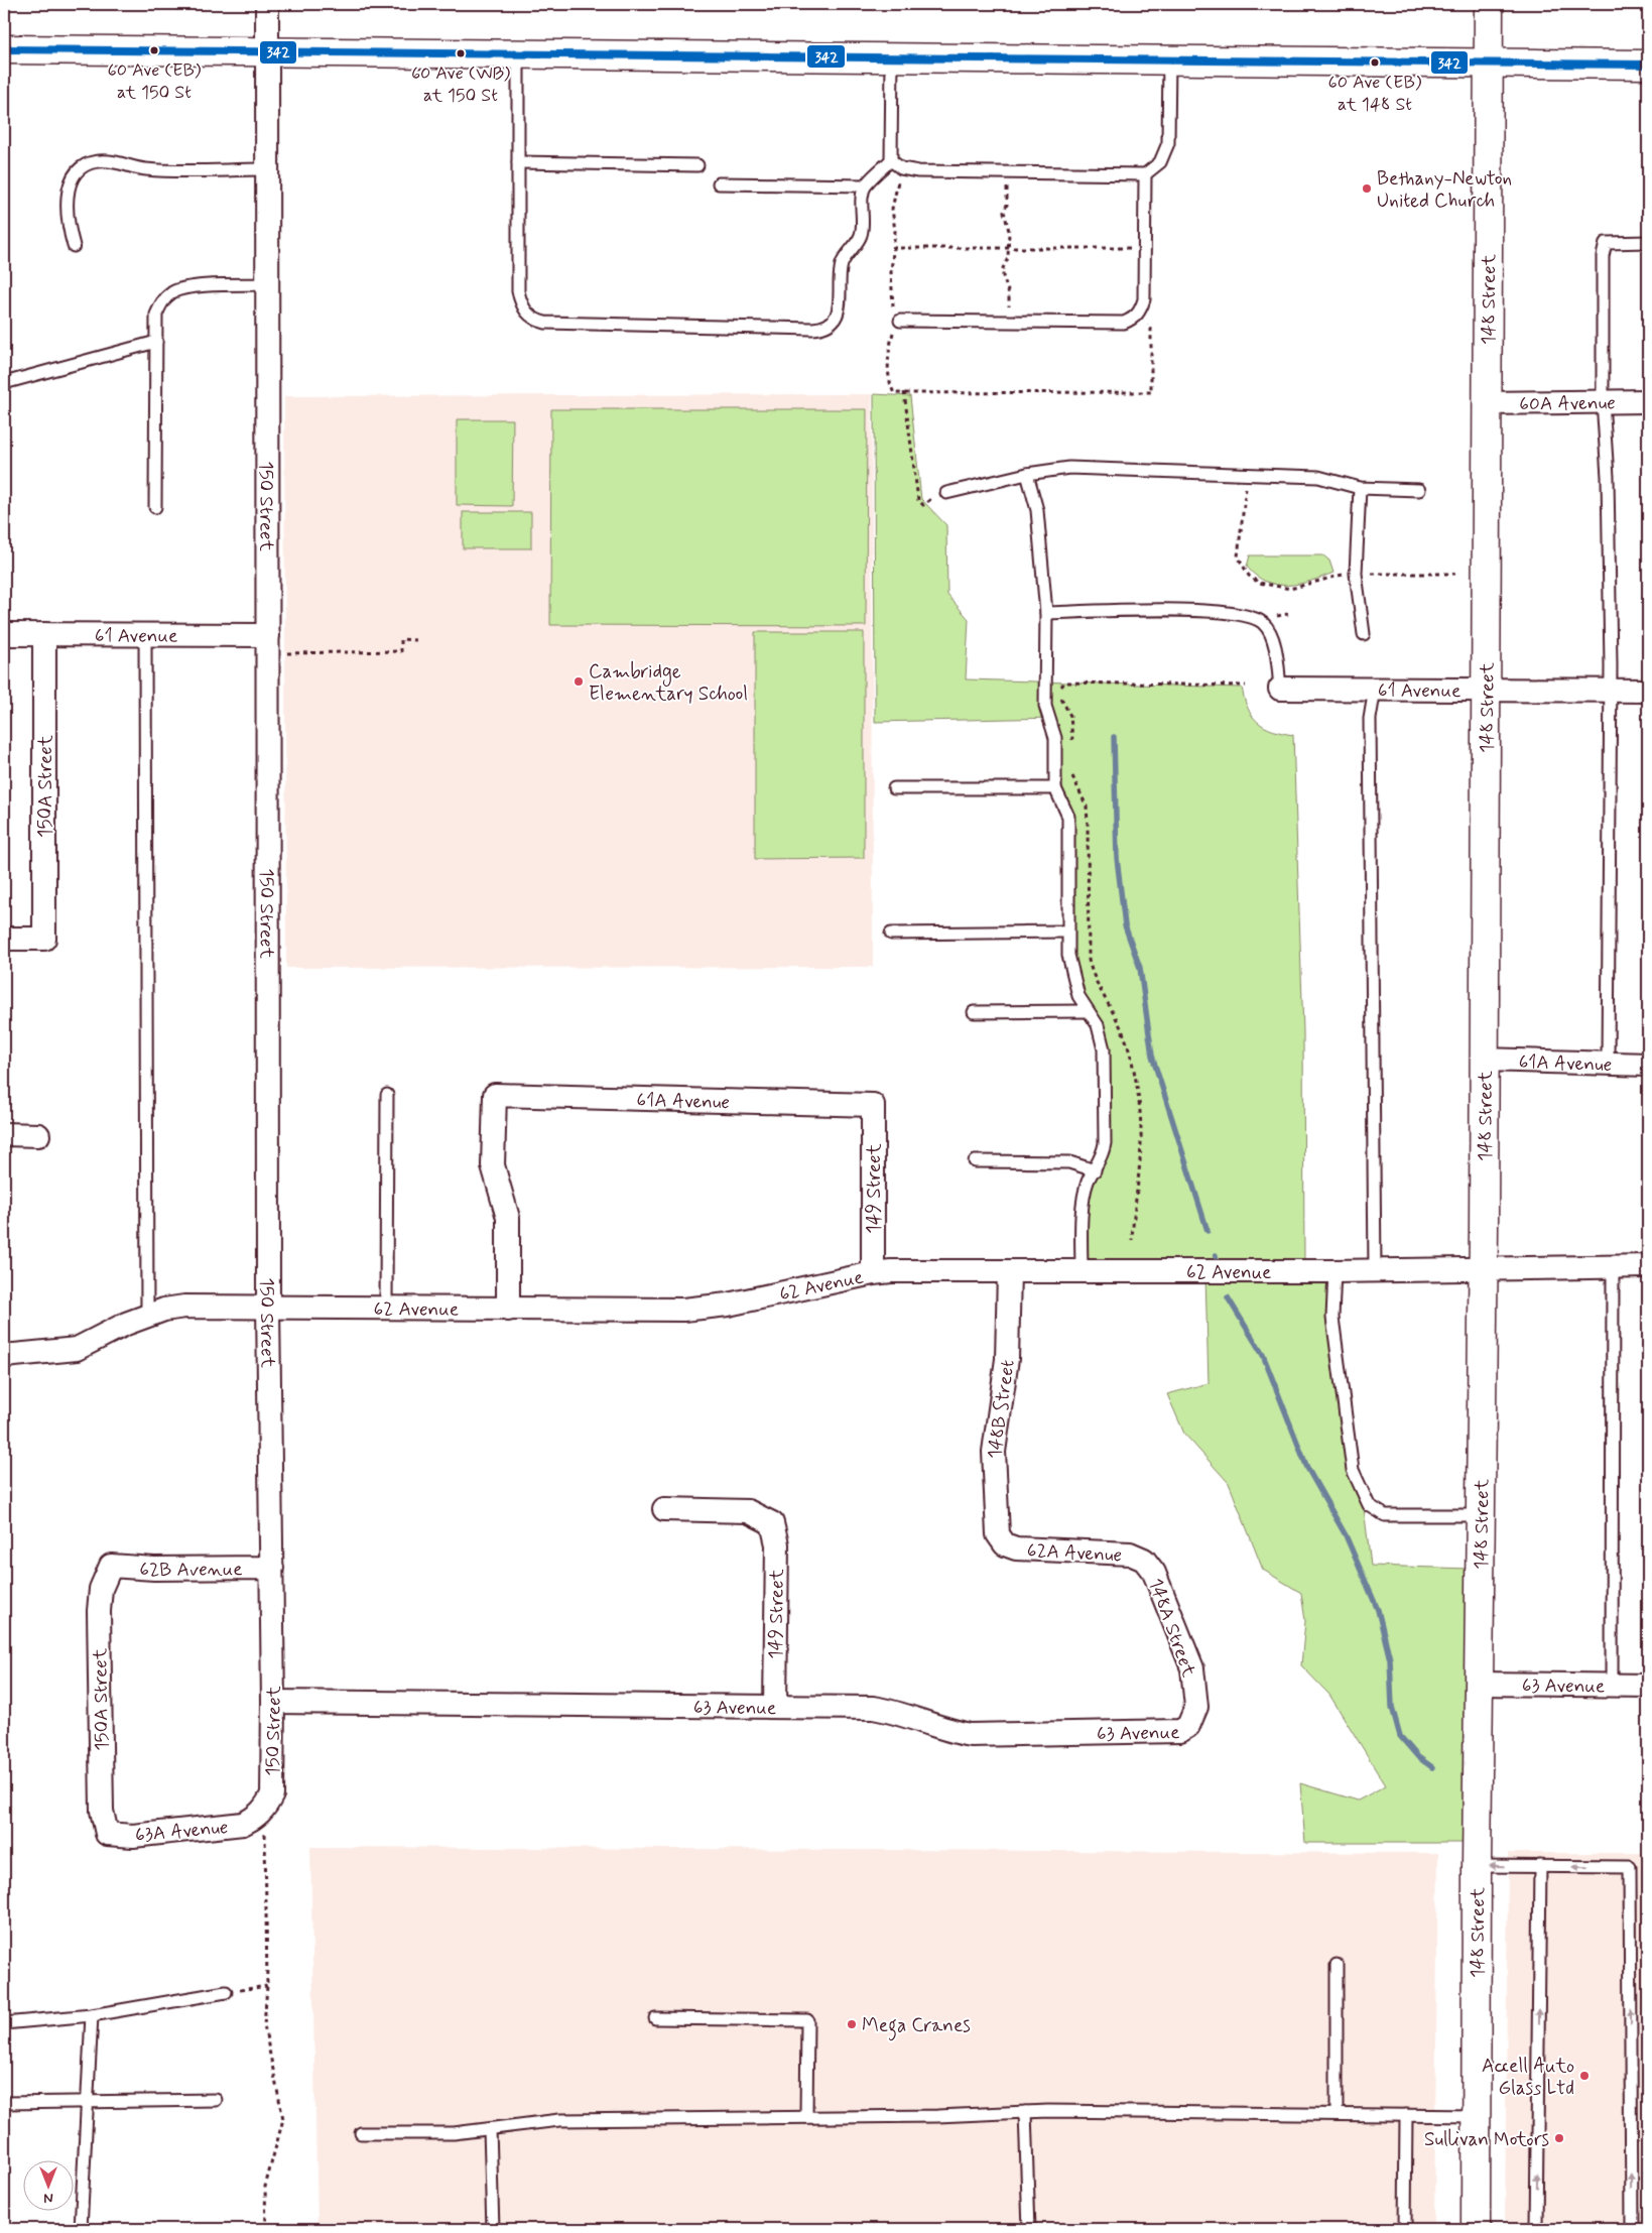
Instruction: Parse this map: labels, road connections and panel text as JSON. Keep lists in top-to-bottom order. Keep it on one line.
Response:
{"streets":{"main road":["148 Street"],"street":["60A Avenue","150 Street","61 Avenue","150A Street","61A Avenue","149 Street","62 Avenue","148B Street","62A Avenue","62B Avenue","148A Street","63 Avenue","63A Avenue"]},"crossings":[["148 Street","60A Avenue"],["148 Street","61 Avenue"],["148 Street","61A Avenue"],["148 Street","62 Avenue"],["148 Street","63 Avenue"],["150 Street","61 Avenue"],["150 Street","62 Avenue"],["150 Street","62B Avenue"],["150 Street","63 Avenue"],["150 Street","63A Avenue"],["61 Avenue","150A Street"],["150A Street","62B Avenue"],["150A Street","63A Avenue"],["61A Avenue","149 Street"],["61A Avenue","62 Avenue"],["149 Street","62 Avenue"],["149 Street","63 Avenue"],["62 Avenue","148B Street"],["148B Street","62A Avenue"],["62A Avenue","148A Street"],["148A Street","63 Avenue"]],"places":["60 Ave (EB) at 150 St","60 Ave (WB) at 150 St","60 Ave (EB) at 148 St","Bethany-Newton United Church","Cambridge Elementary School","Mega Cranes","Accell Auto Glass Ltd","Sullivan Motors"],"lines":["transit line 342"],"north":"bottom"}
